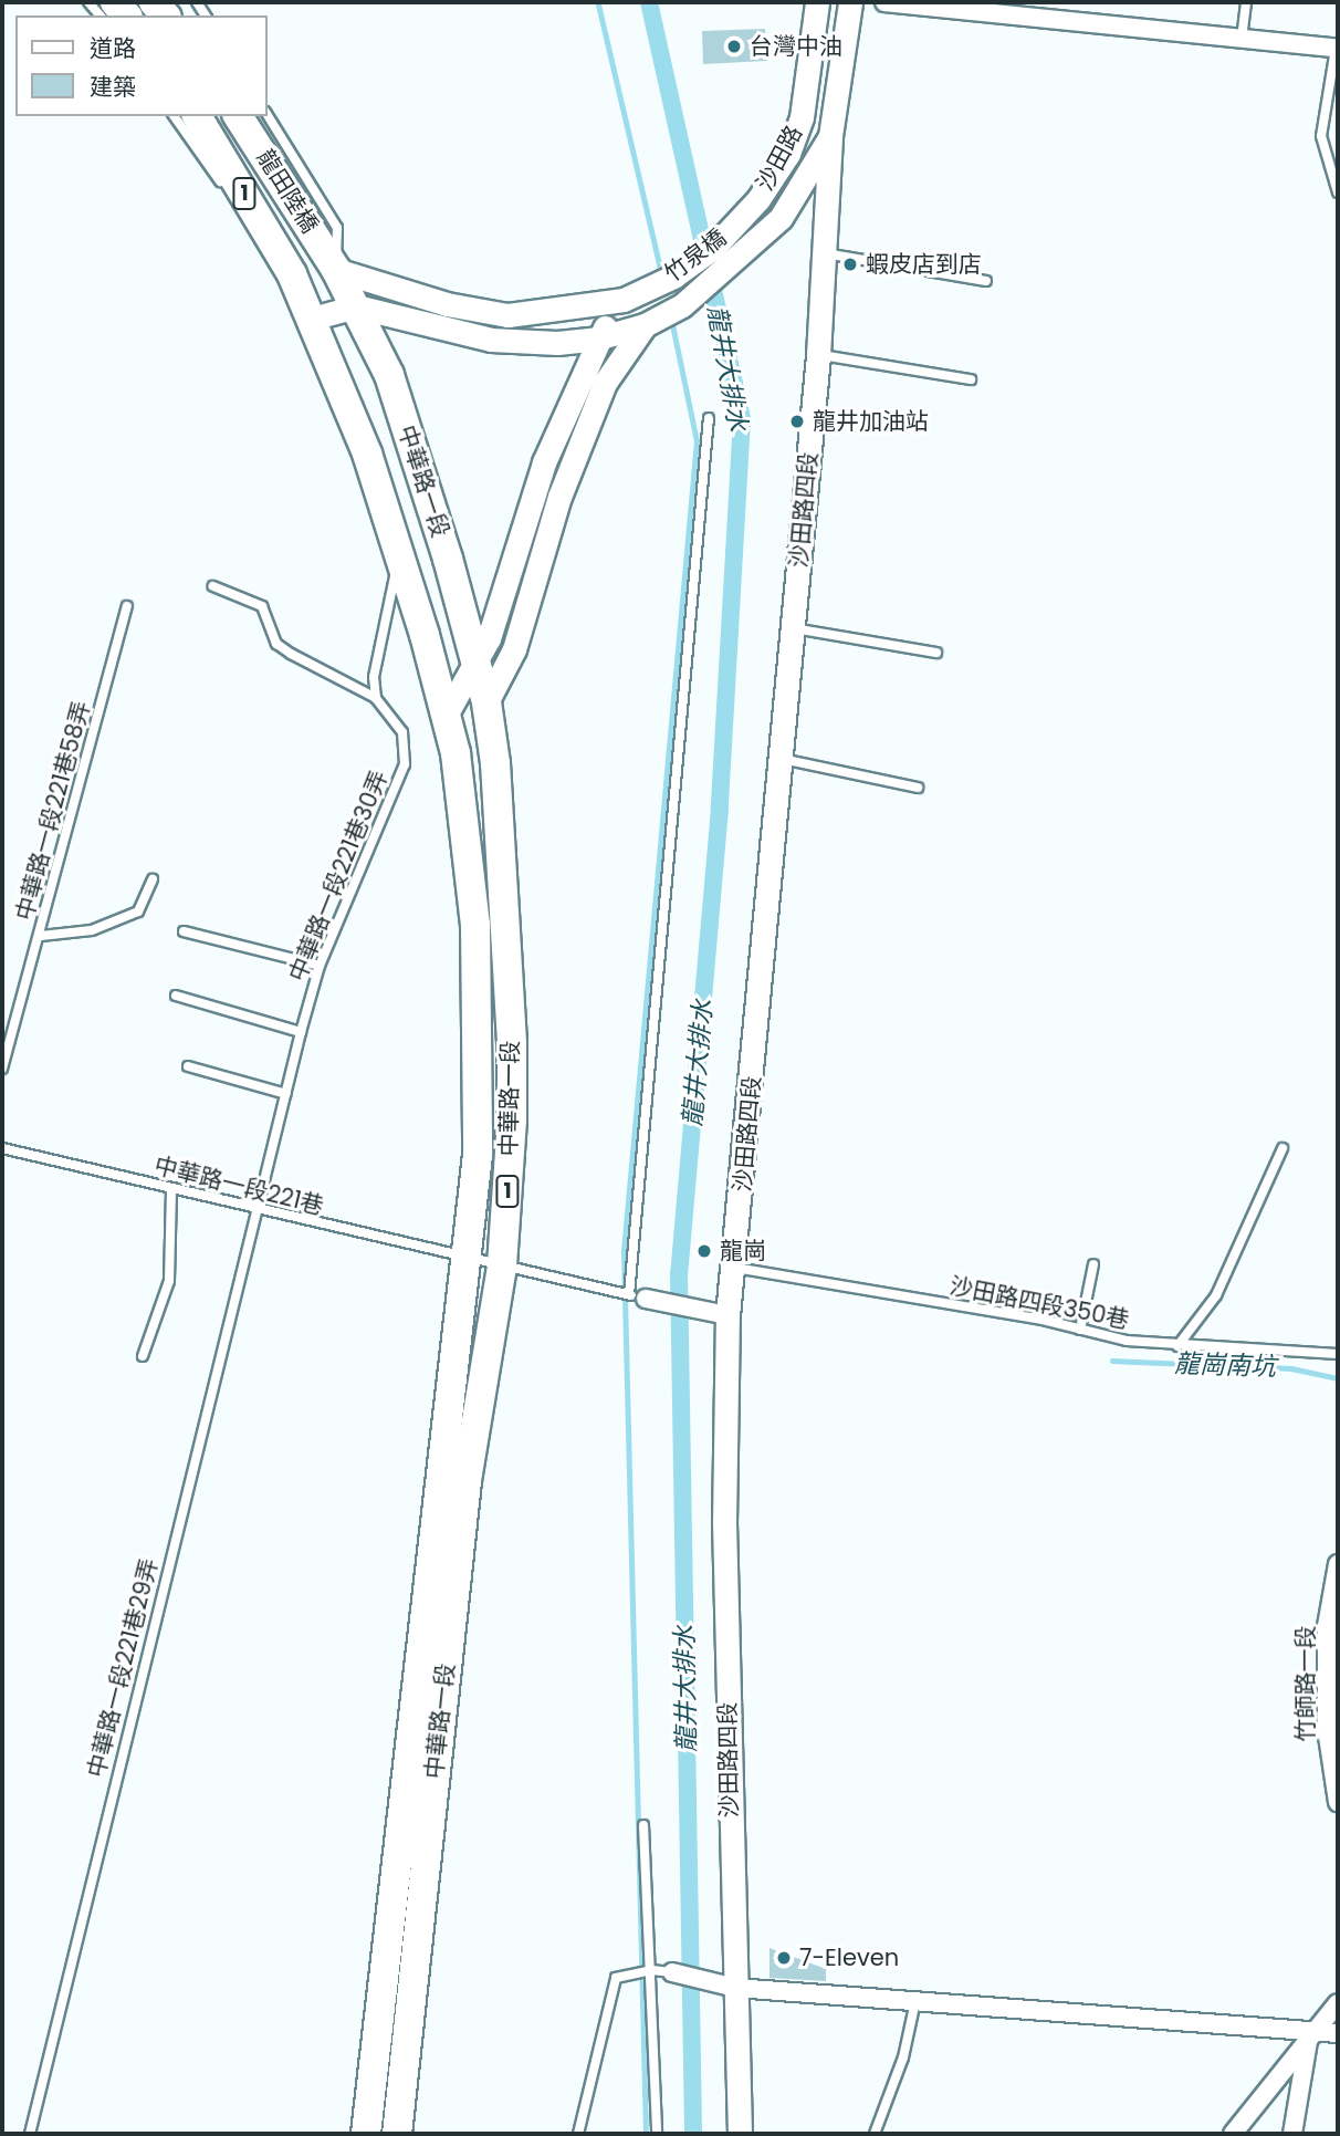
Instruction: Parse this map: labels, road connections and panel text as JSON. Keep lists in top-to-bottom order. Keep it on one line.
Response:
{"streets":{"main road":["龍田陸橋","1","中華路一段"],"street":["沙田路","竹泉橋","沙田路四段","竹師路一段"],"lane":["中華路一段221巷58弄","中華路一段221巷30弄","中華路一段221巷","沙田路四段350巷","中華路一段221巷29弄"]},"crossings":[["沙田路","竹泉橋"],["龍田陸橋","中華路一段"],["竹泉橋","中華路一段"],["竹泉橋","沙田路四段"],["中華路一段","中華路一段221巷"],["沙田路四段","沙田路四段350巷"],["中華路一段221巷30弄","中華路一段221巷"],["中華路一段221巷30弄","中華路一段221巷29弄"],["中華路一段221巷","中華路一段221巷29弄"]],"water":["龍井大排水","龍崗南坑"],"places":["台灣中油","蝦皮店到店","龍井加油站","龍崗","7-Eleven"],"legend":["道路","建築"]}
